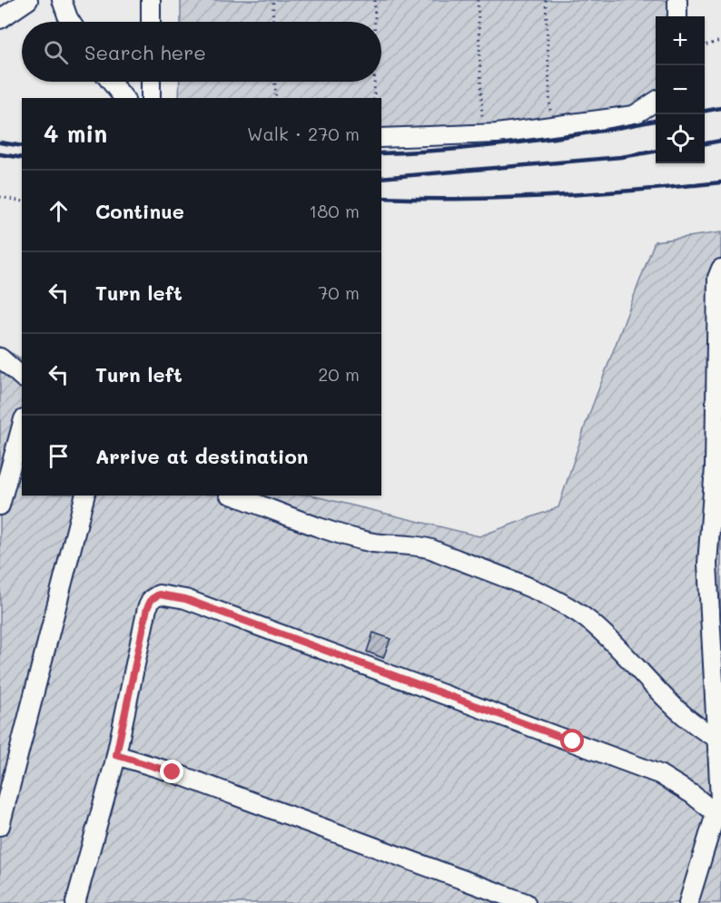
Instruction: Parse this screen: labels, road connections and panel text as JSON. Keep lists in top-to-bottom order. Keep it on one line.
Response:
{"page":{"map_buttons":["+","−"],"search":"Search here","heading":["4 min","Walk · 270 m"],"list":[["Continue","180 m"],["Turn left","70 m"],["Turn left","20 m"],"Arrive at destination"]}}
